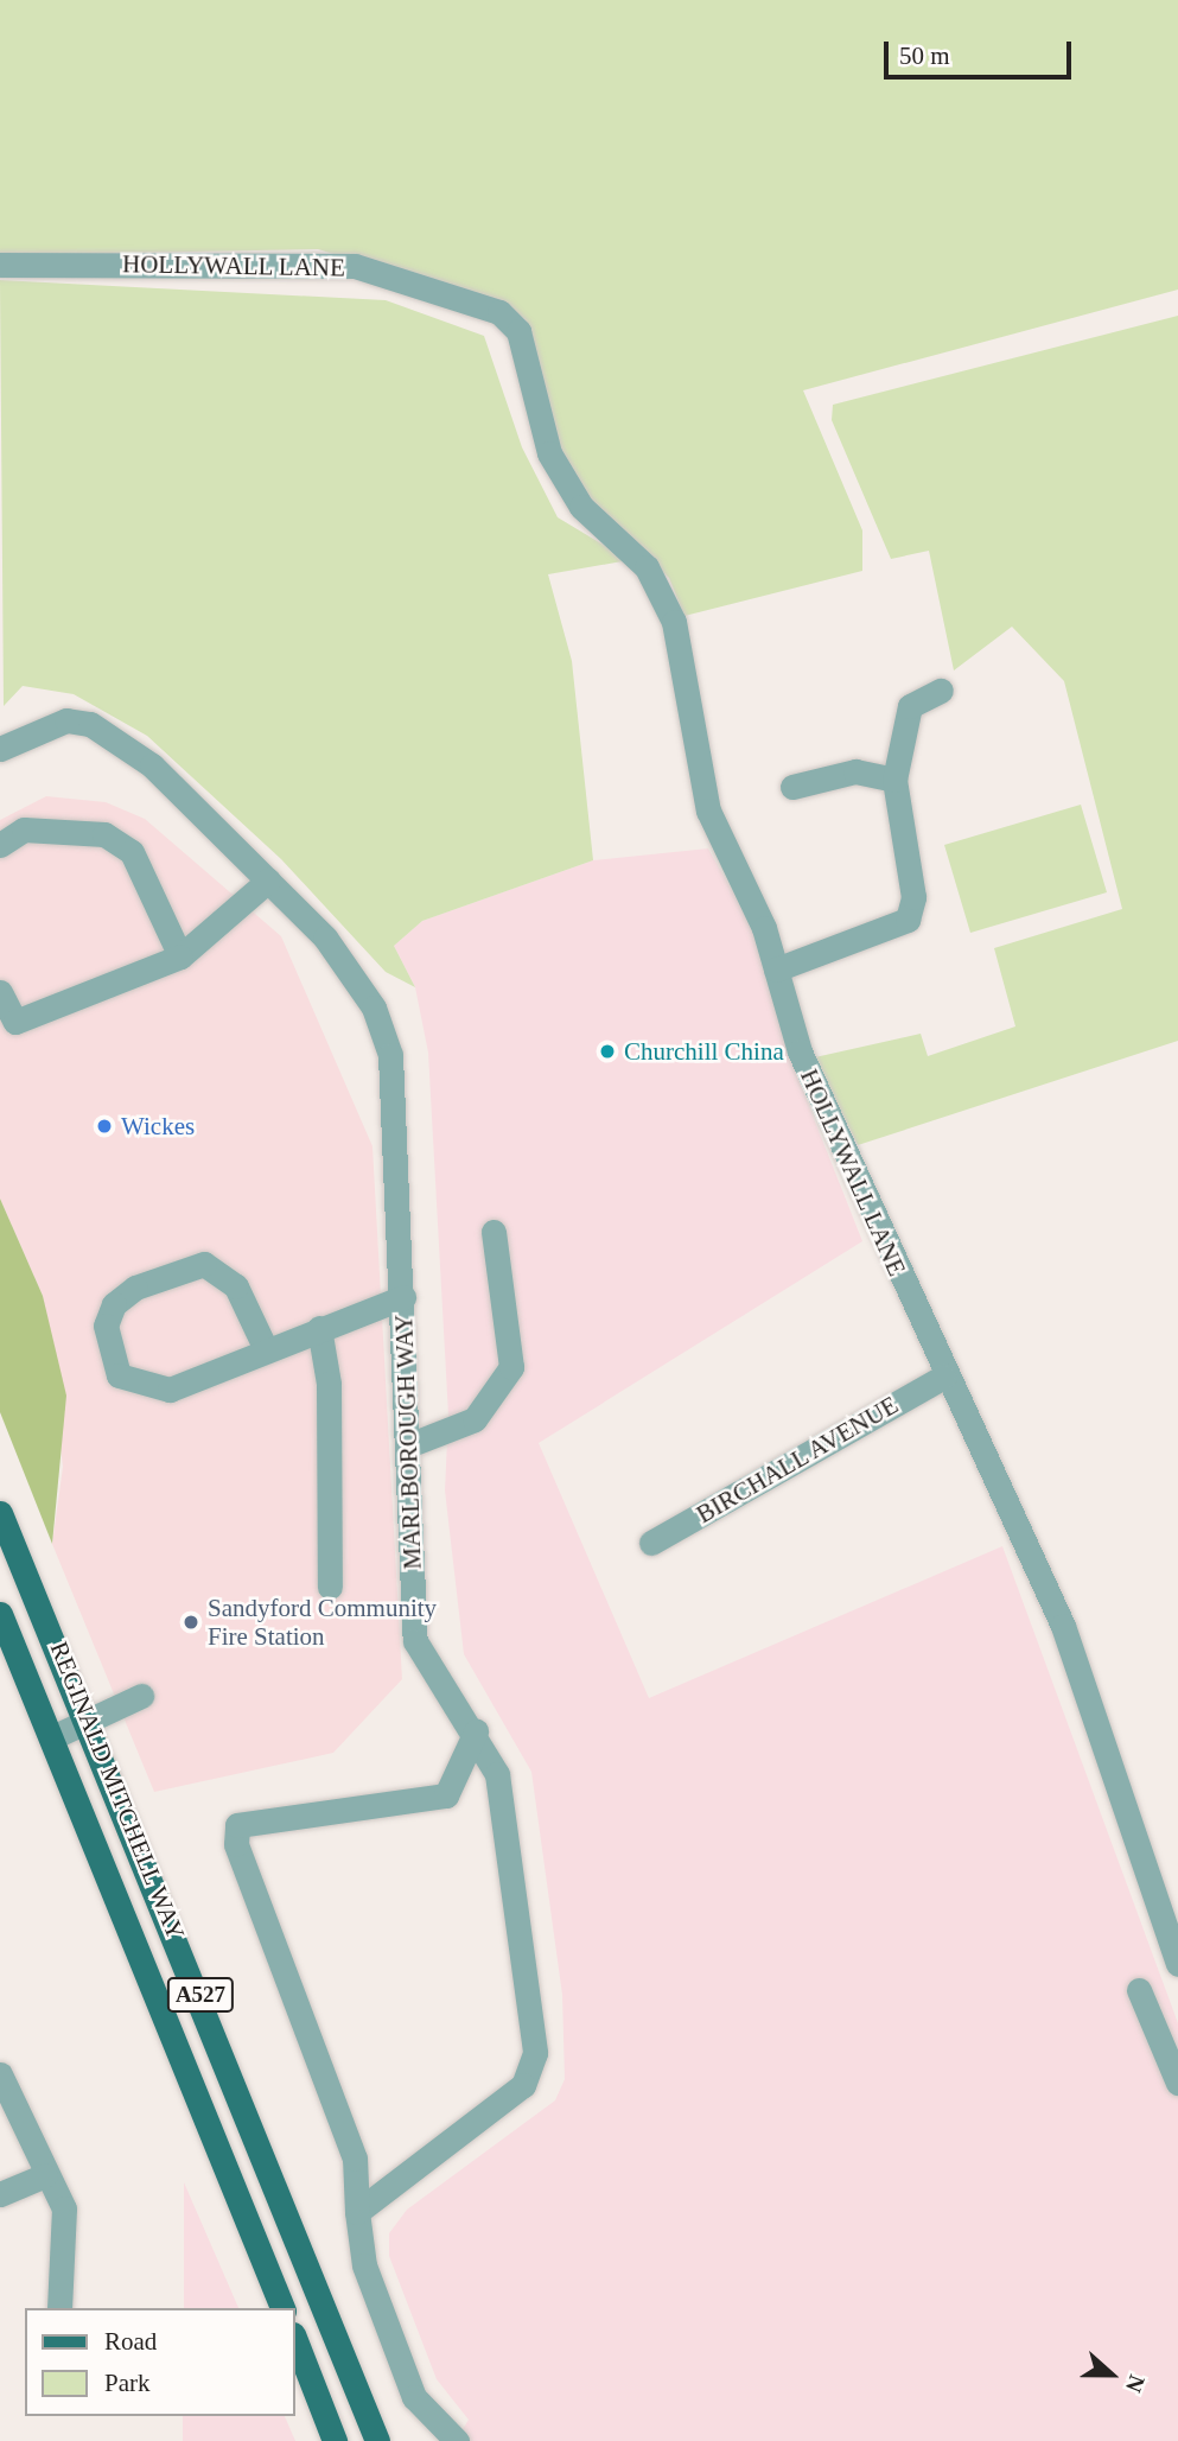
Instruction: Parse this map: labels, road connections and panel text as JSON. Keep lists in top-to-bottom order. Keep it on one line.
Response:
{"streets":{"main road":["REGINALD MITCHELL WAY","A527"],"street":["HOLLYWALL LANE","MARLBOROUGH WAY","BIRCHALL AVENUE"]},"crossings":[["HOLLYWALL LANE","BIRCHALL AVENUE"]],"places":["Churchill China","Wickes","Sandyford Community Fire Station"],"legend":["Road","Park"],"scale_bar":"50 m","north":"right"}
